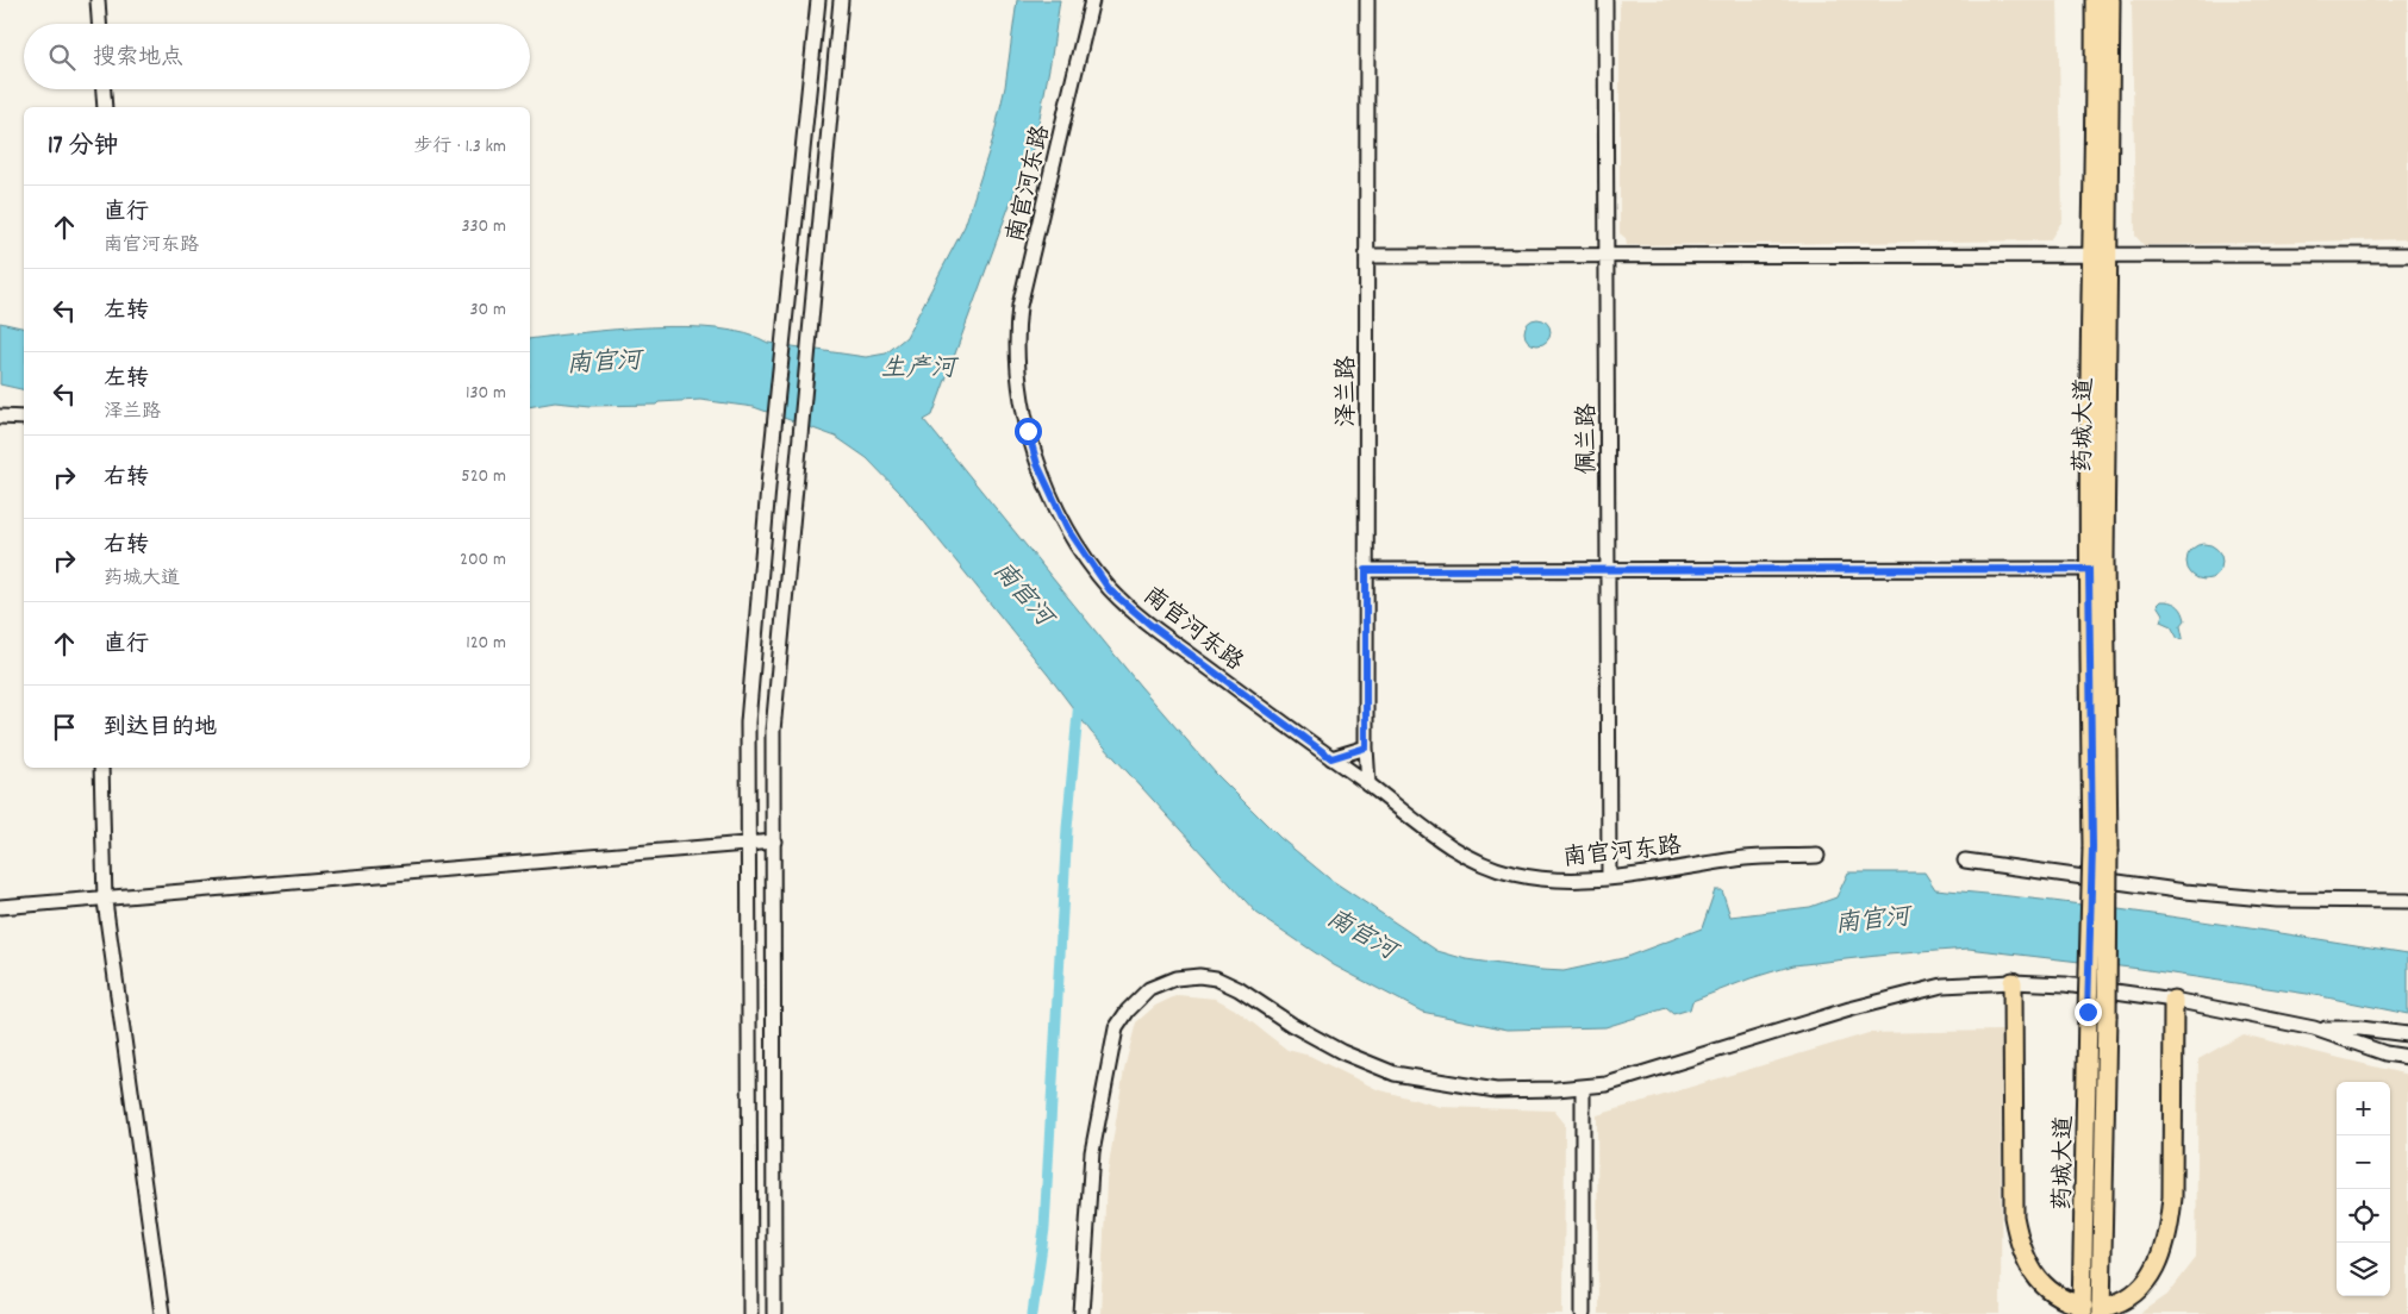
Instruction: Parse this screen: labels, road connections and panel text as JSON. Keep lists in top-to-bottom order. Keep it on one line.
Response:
{"streets":{"main road":["药城大道"],"street":["南官河东路","泽兰路","佩兰路"]},"crossings":[["南官河东路","泽兰路"],["南官河东路","佩兰路"]],"water":["南官河","生产河"],"page":{"search":"搜索地点","heading":["17 分钟","步行 · 1.3 km"],"list":[["直行","南官河东路","330 m"],["左转","30 m"],["左转","泽兰路","130 m"],["右转","520 m"],["右转","药城大道","200 m"],["直行","120 m"],"到达目的地"],"map_buttons":["+","−"]}}
